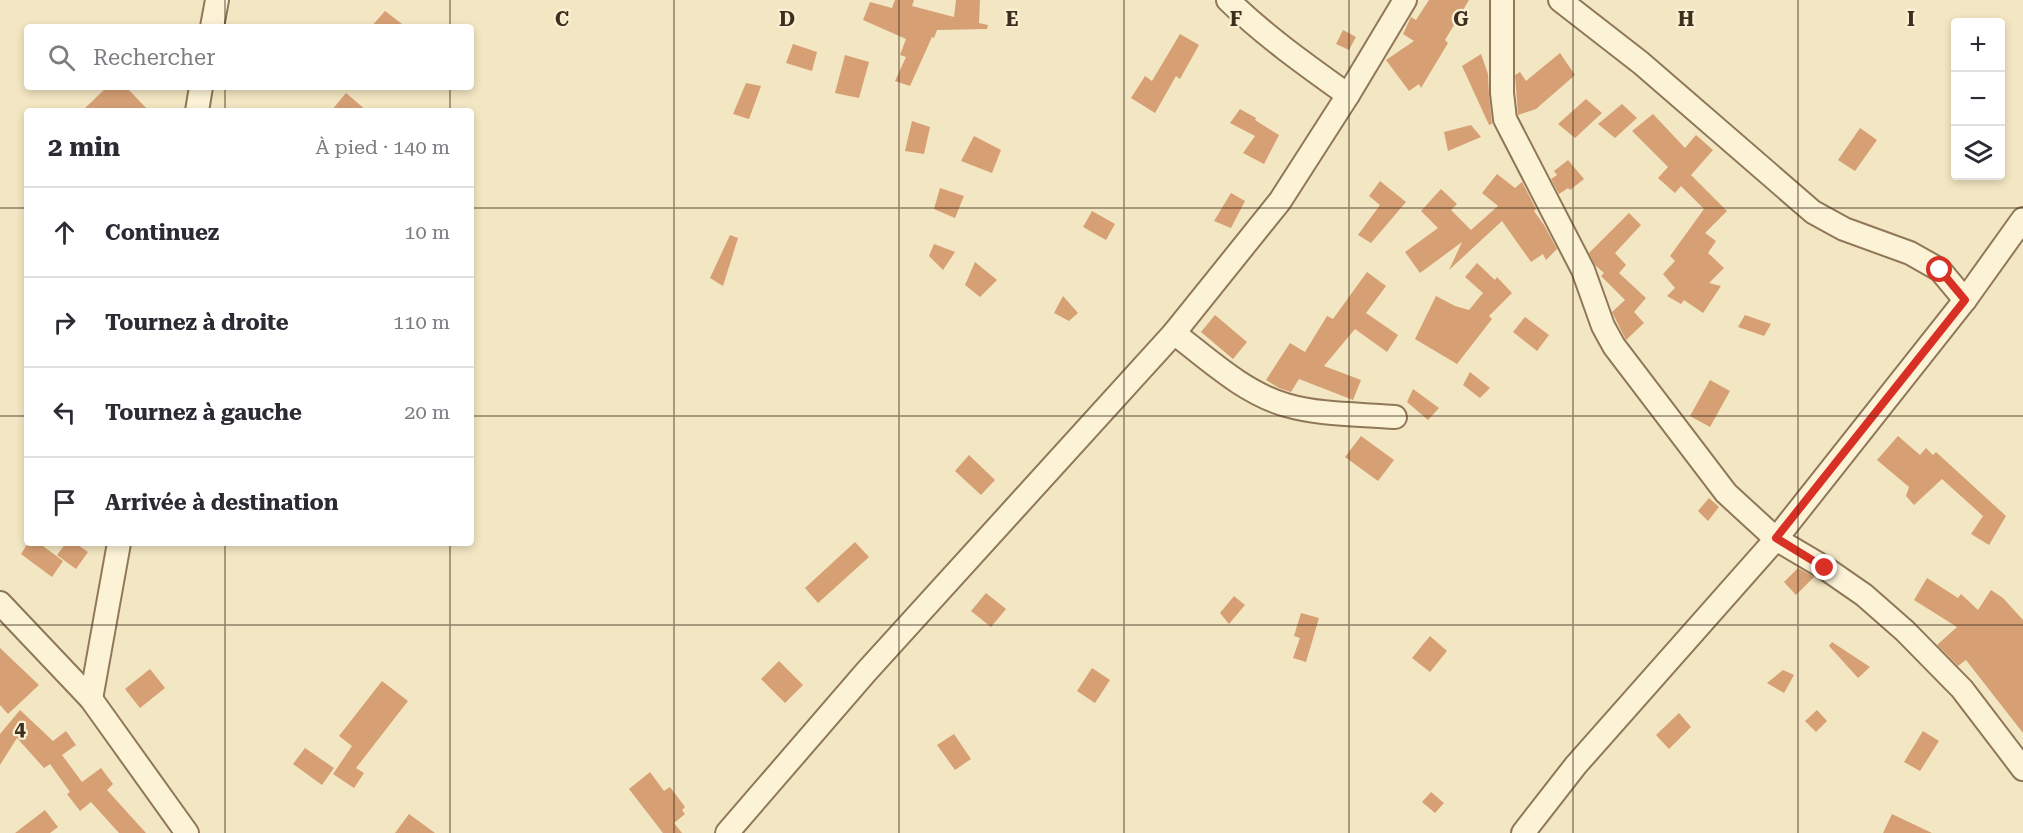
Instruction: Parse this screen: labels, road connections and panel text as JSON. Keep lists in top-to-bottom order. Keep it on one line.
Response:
{"page":{"map_buttons":["+","−"],"search":"Rechercher","heading":["2 min","À pied · 140 m"],"list":[["Continuez","10 m"],["Tournez à droite","110 m"],["Tournez à gauche","20 m"],"Arrivée à destination"]},"grid":{"columns":["C","D","E","F","G","H","I"],"rows":["4"]}}
